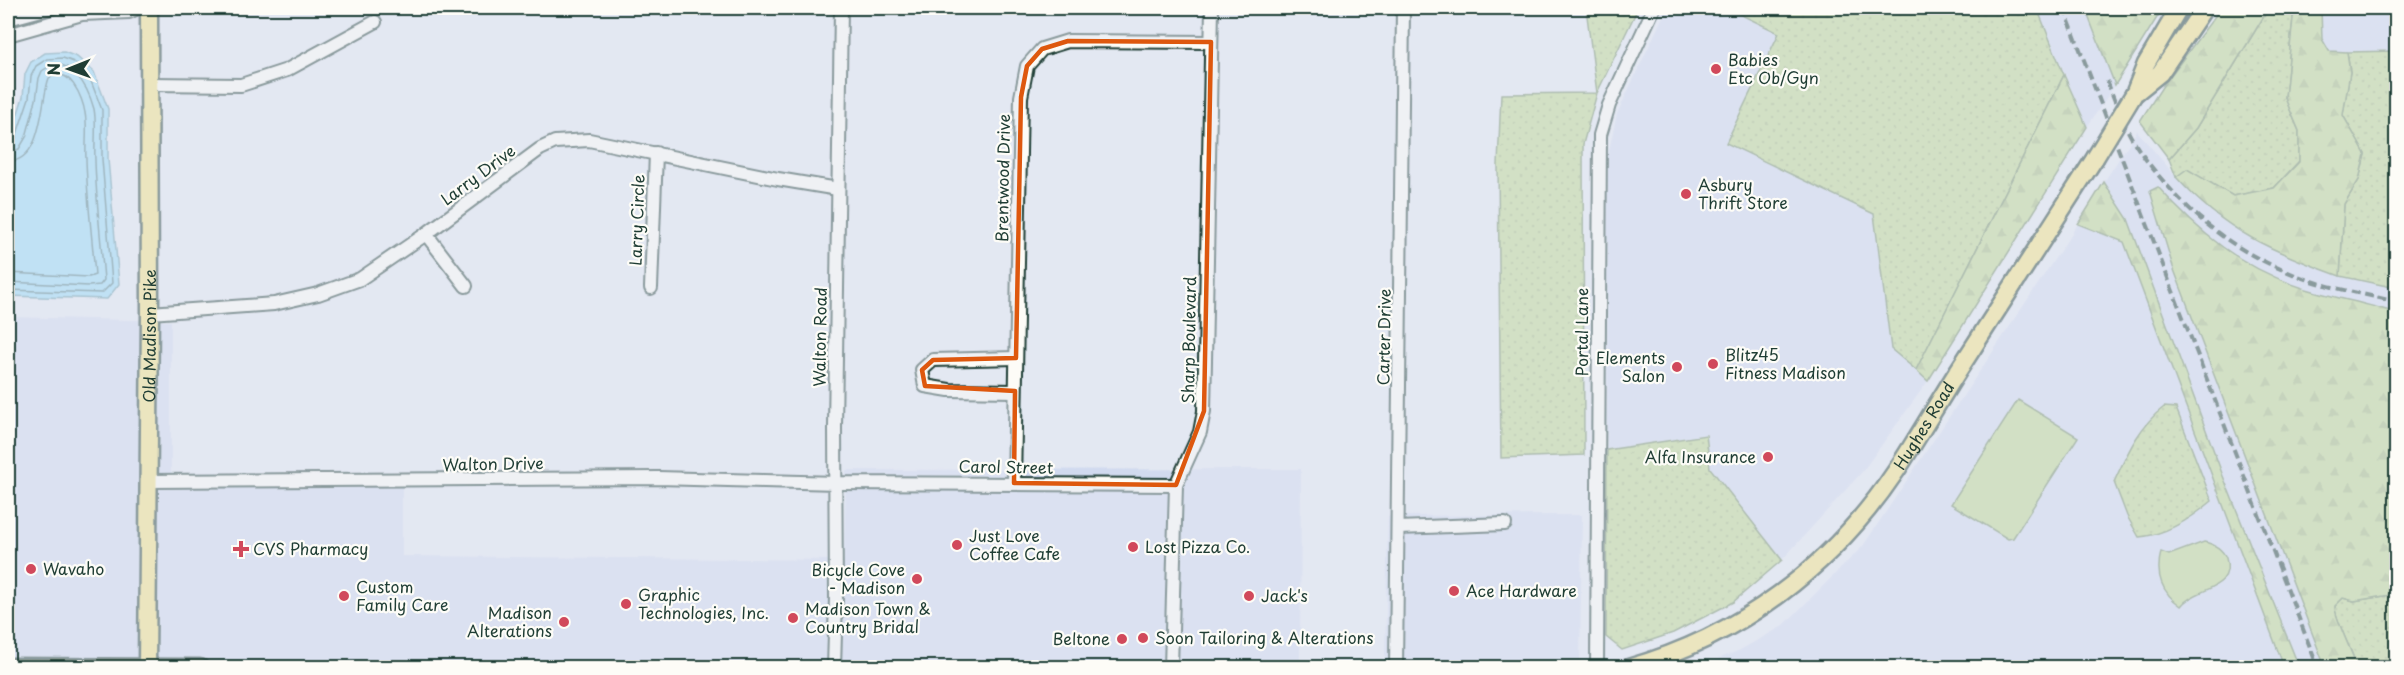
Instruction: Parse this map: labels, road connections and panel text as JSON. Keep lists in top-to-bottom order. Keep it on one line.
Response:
{"streets":{"main road":["Old Madison Pike","Hughes Road"],"street":["Larry Drive","Brentwood Drive","Larry Circle","Portal Lane","Walton Road","Carter Drive","Sharp Boulevard","Walton Drive","Carol Street"]},"crossings":[["Larry Drive","Larry Circle"],["Larry Drive","Old Madison Pike"],["Larry Drive","Walton Road"],["Brentwood Drive","Sharp Boulevard"],["Brentwood Drive","Carol Street"],["Old Madison Pike","Walton Drive"],["Walton Road","Walton Drive"],["Walton Road","Carol Street"],["Sharp Boulevard","Carol Street"],["Walton Drive","Carol Street"]],"places":{"other":["Babies Etc Ob/Gyn","Asbury Thrift Store","Blitz45 Fitness Madison","Elements Salon","Alfa Insurance","Just Love Coffee Cafe","Lost Pizza Co.","Wavaho","Bicycle Cove - Madison","Ace Hardware","Custom Family Care","Jack's","Graphic Technologies, Inc.","Madison Town & Country Bridal","Madison Alterations","Soon Tailoring & Alterations","Beltone"],"health":["CVS Pharmacy"]},"north":"left"}
